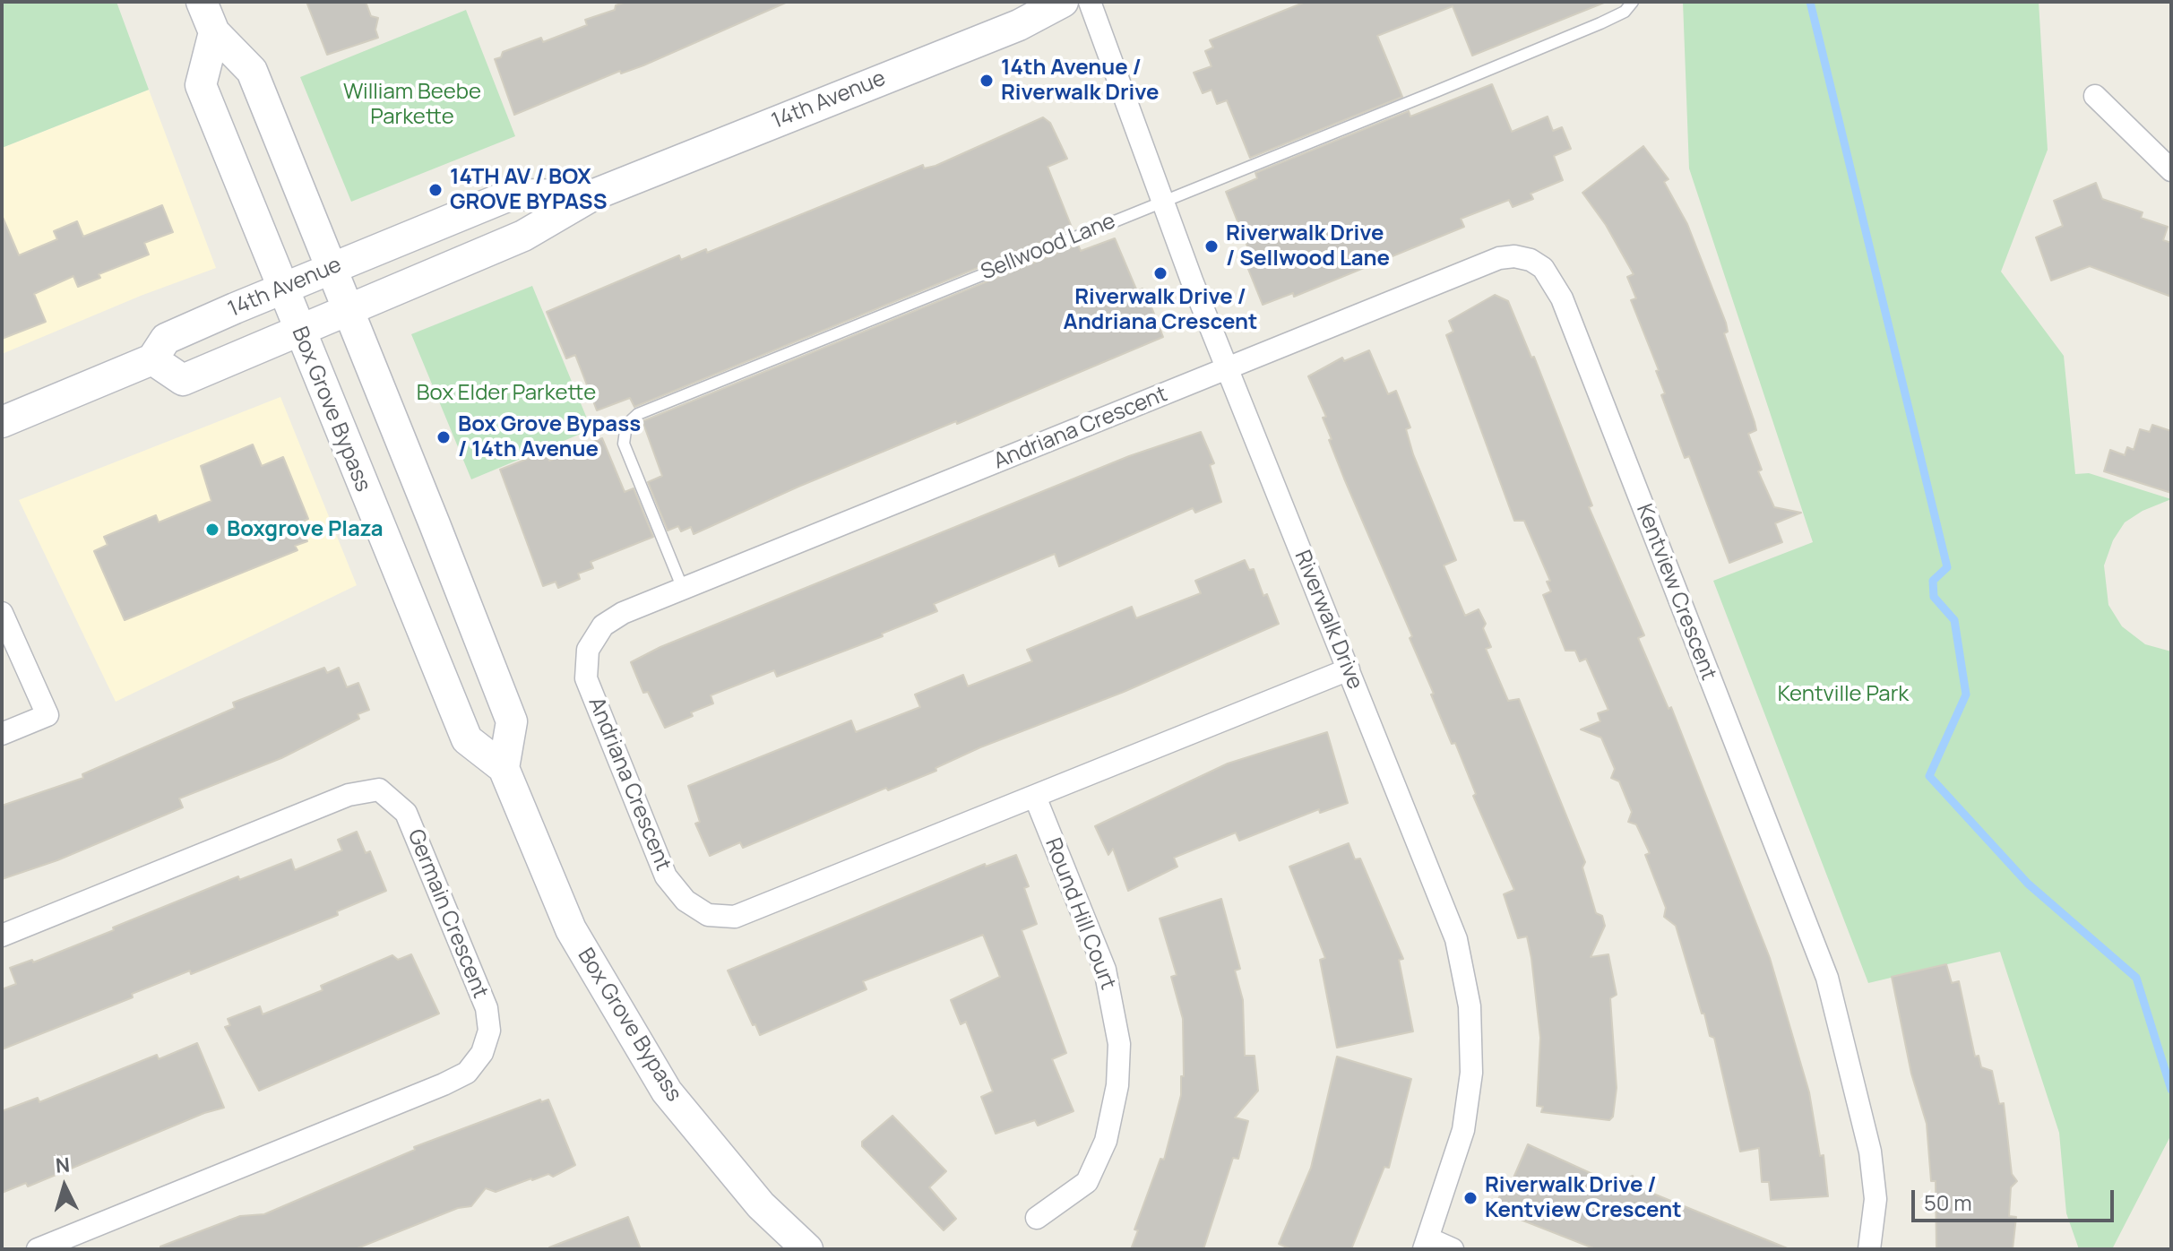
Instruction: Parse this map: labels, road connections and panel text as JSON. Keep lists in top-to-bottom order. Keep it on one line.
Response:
{"streets":{"main road":["14th Avenue","Box Grove Bypass"],"street":["Andriana Crescent","Kentview Crescent","Riverwalk Drive","Germain Crescent","Round Hill Court"],"lane":["Sellwood Lane"]},"crossings":[["14th Avenue","Box Grove Bypass"],["Sellwood Lane","Andriana Crescent"],["Sellwood Lane","Riverwalk Drive"],["Andriana Crescent","Kentview Crescent"],["Andriana Crescent","Riverwalk Drive"],["Andriana Crescent","Round Hill Court"],["Kentview Crescent","Riverwalk Drive"]],"parks":["William Beebe Parkette","Box Elder Parkette","Kentville Park"],"places":["14th Avenue / Riverwalk Drive","14TH AV / BOX GROVE BYPASS","Riverwalk Drive / Sellwood Lane","Riverwalk Drive / Andriana Crescent","Box Grove Bypass / 14th Avenue","Boxgrove Plaza","Riverwalk Drive / Kentview Crescent"],"scale_bar":"50 m","north":"top"}
